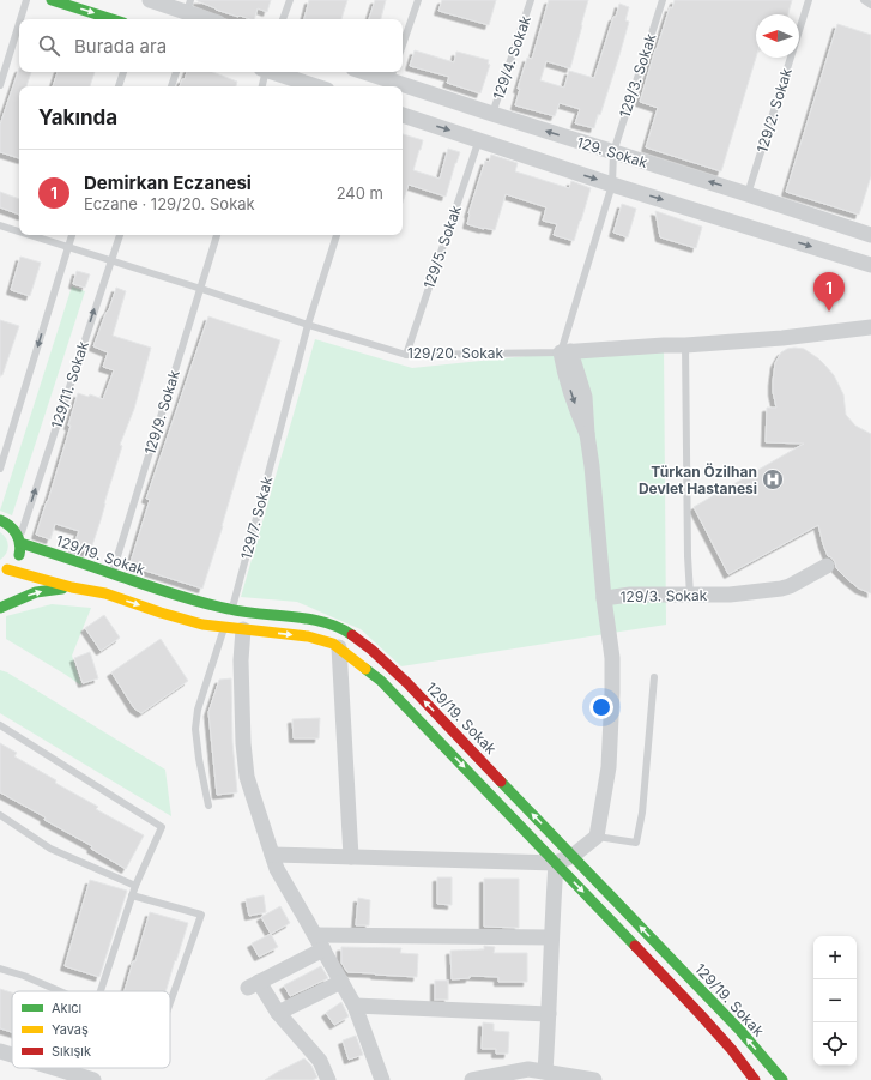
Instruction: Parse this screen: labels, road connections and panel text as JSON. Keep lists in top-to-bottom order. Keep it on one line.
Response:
{"streets":{"main road":["129/19. Sokak"],"street":["129/3. Sokak","129. Sokak","129/20. Sokak"],"lane":["129/4. Sokak","129/2. Sokak","129/5. Sokak","129/11. Sokak","129/9. Sokak","129/7. Sokak"]},"crossings":[["129/4. Sokak","129. Sokak"],["129/3. Sokak","129. Sokak"],["129/3. Sokak","129/20. Sokak"],["129/2. Sokak","129. Sokak"],["129. Sokak","129/5. Sokak"],["129/5. Sokak","129/20. Sokak"],["129/20. Sokak","129/11. Sokak"],["129/20. Sokak","129/9. Sokak"],["129/20. Sokak","129/7. Sokak"],["129/11. Sokak","129/19. Sokak"],["129/9. Sokak","129/19. Sokak"],["129/7. Sokak","129/19. Sokak"]],"places":{"hospital":["Türkan Özilhan Devlet Hastanesi"]},"legend":["Akıcı","Yavaş","Sıkışık"],"north":"left","page":{"search":"Burada ara","heading":"Yakında","list":[{"mark":"1","name":"Demirkan Eczanesi","note":"Eczane · 129/20. Sokak","value":"240 m"}],"pins":"1","map_buttons":["+","−"]}}
